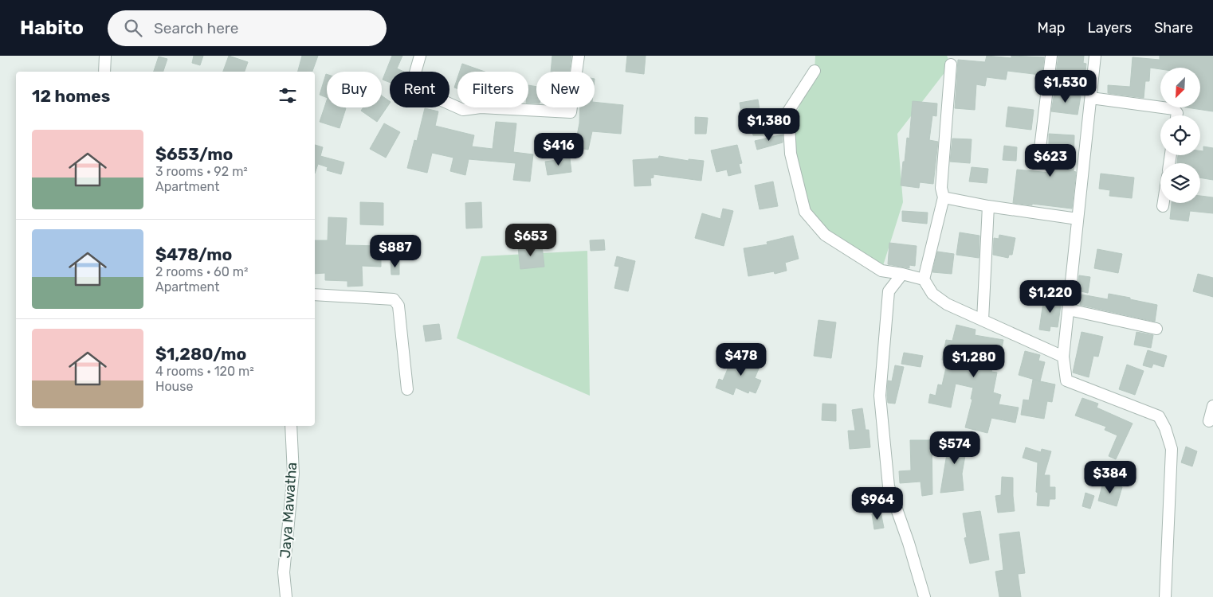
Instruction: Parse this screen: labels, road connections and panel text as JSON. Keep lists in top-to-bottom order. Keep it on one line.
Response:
{"streets":{"street":["Jaya Mawatha"]},"north":"bottom left","page":{"header":"Habito","search":"Search here","nav":["Map","Layers","Share"],"price":["$1,530","$1,380","$416","$623","$653","$887","$1,220","$478","$1,280","$574","$384","$964"],"chip":["Buy","Rent","Filters","New"],"heading":"12 homes","list":[{"name":"$653/mo","note":"3 rooms · 92 m² · Apartment"},{"name":"$478/mo","note":"2 rooms · 60 m² · Apartment"},{"name":"$1,280/mo","note":"4 rooms · 120 m² · House"}]}}
